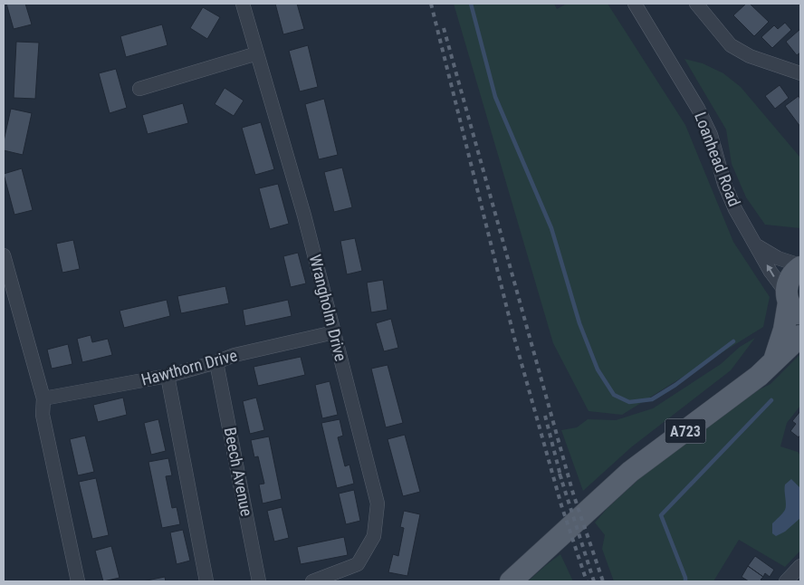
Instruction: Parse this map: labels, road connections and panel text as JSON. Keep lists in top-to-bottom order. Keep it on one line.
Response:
{"streets":{"main road":["A723"],"street":["Loanhead Road","Wrangholm Drive","Hawthorn Drive","Beech Avenue"]},"crossings":[["Loanhead Road","A723"],["Wrangholm Drive","Hawthorn Drive"],["Hawthorn Drive","Beech Avenue"]]}
